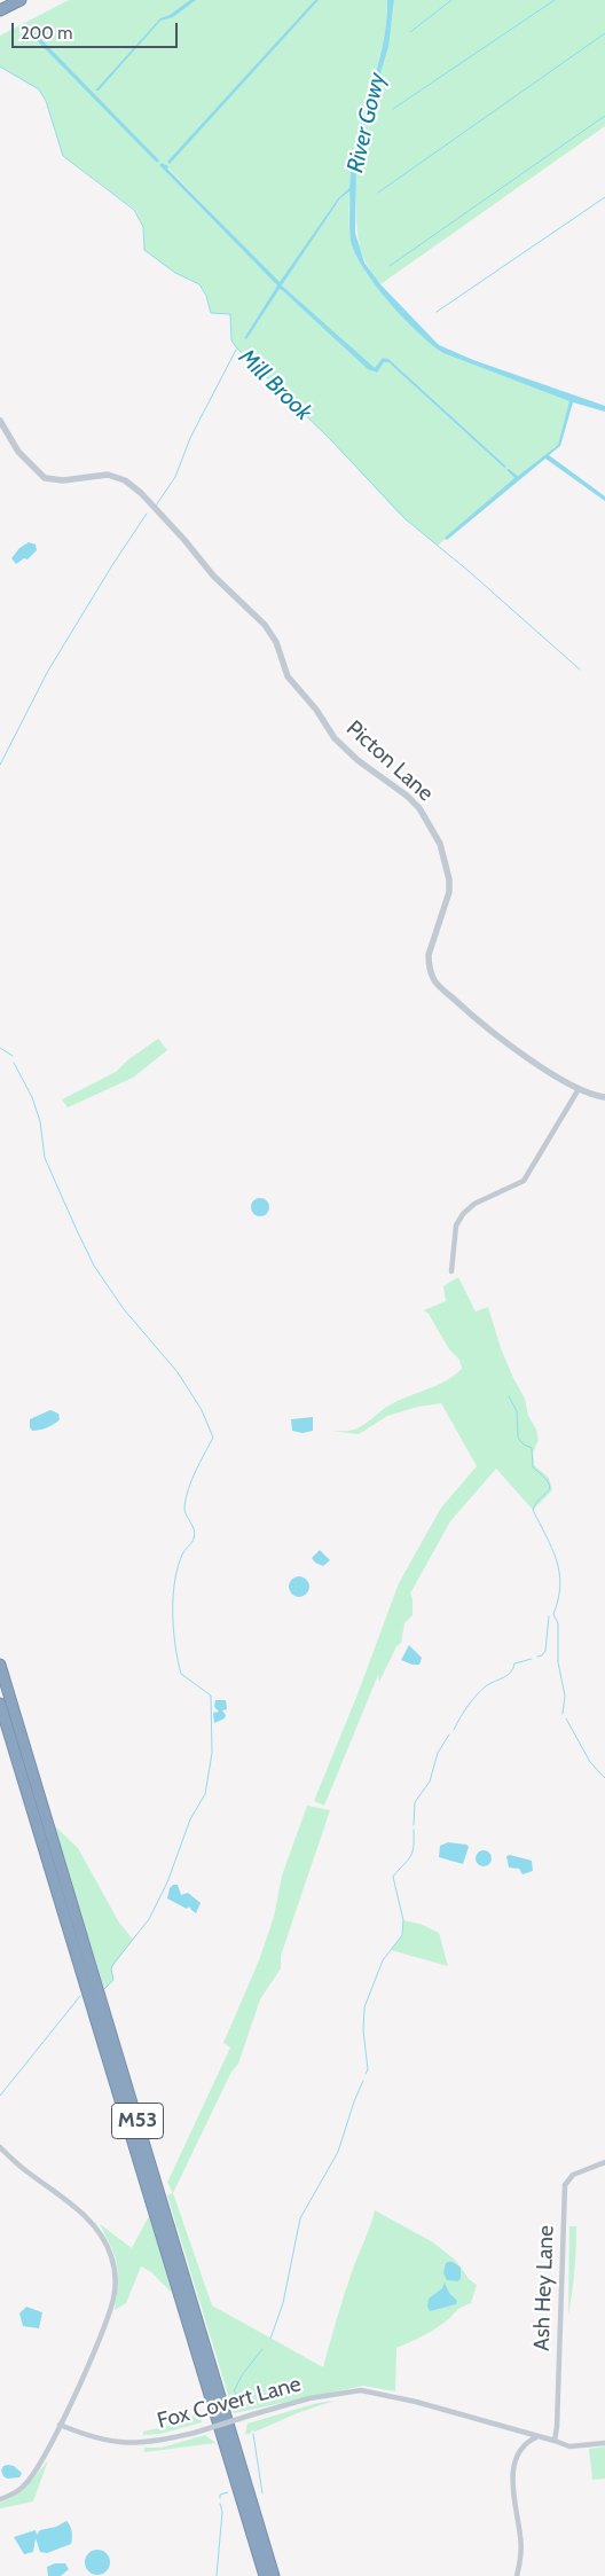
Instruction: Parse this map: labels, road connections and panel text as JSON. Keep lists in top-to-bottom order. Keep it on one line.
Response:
{"streets":{"highway":["M53"],"street":["Picton Lane","Ash Hey Lane","Fox Covert Lane"]},"crossings":[["Ash Hey Lane","Fox Covert Lane"]],"water":["River Gowy","Mill Brook"],"scale_bar":"200 m"}
